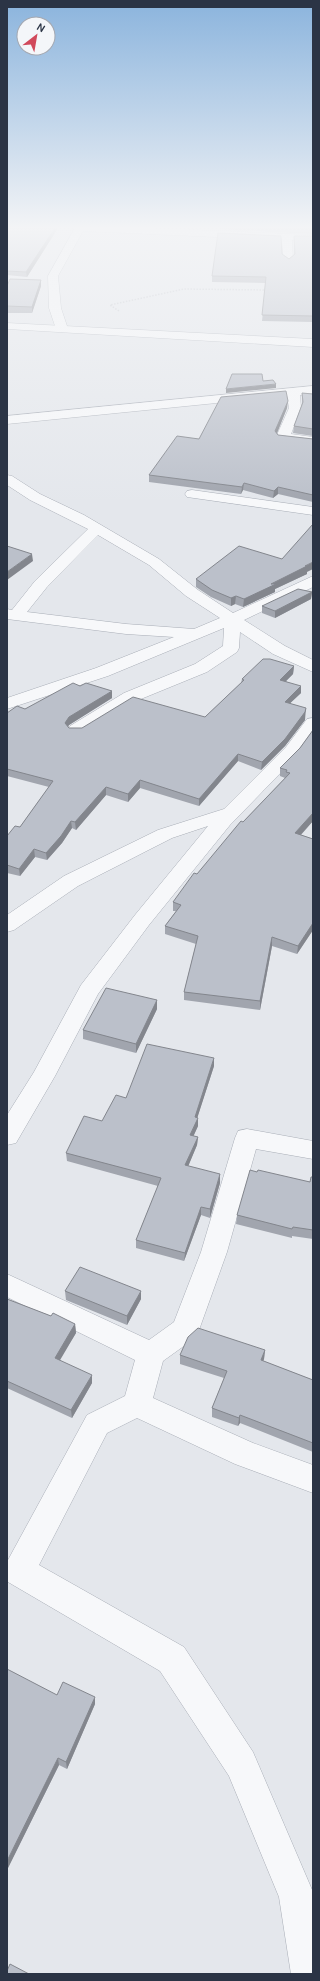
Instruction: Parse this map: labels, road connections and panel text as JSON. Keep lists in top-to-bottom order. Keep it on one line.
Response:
{"north":"top right"}
